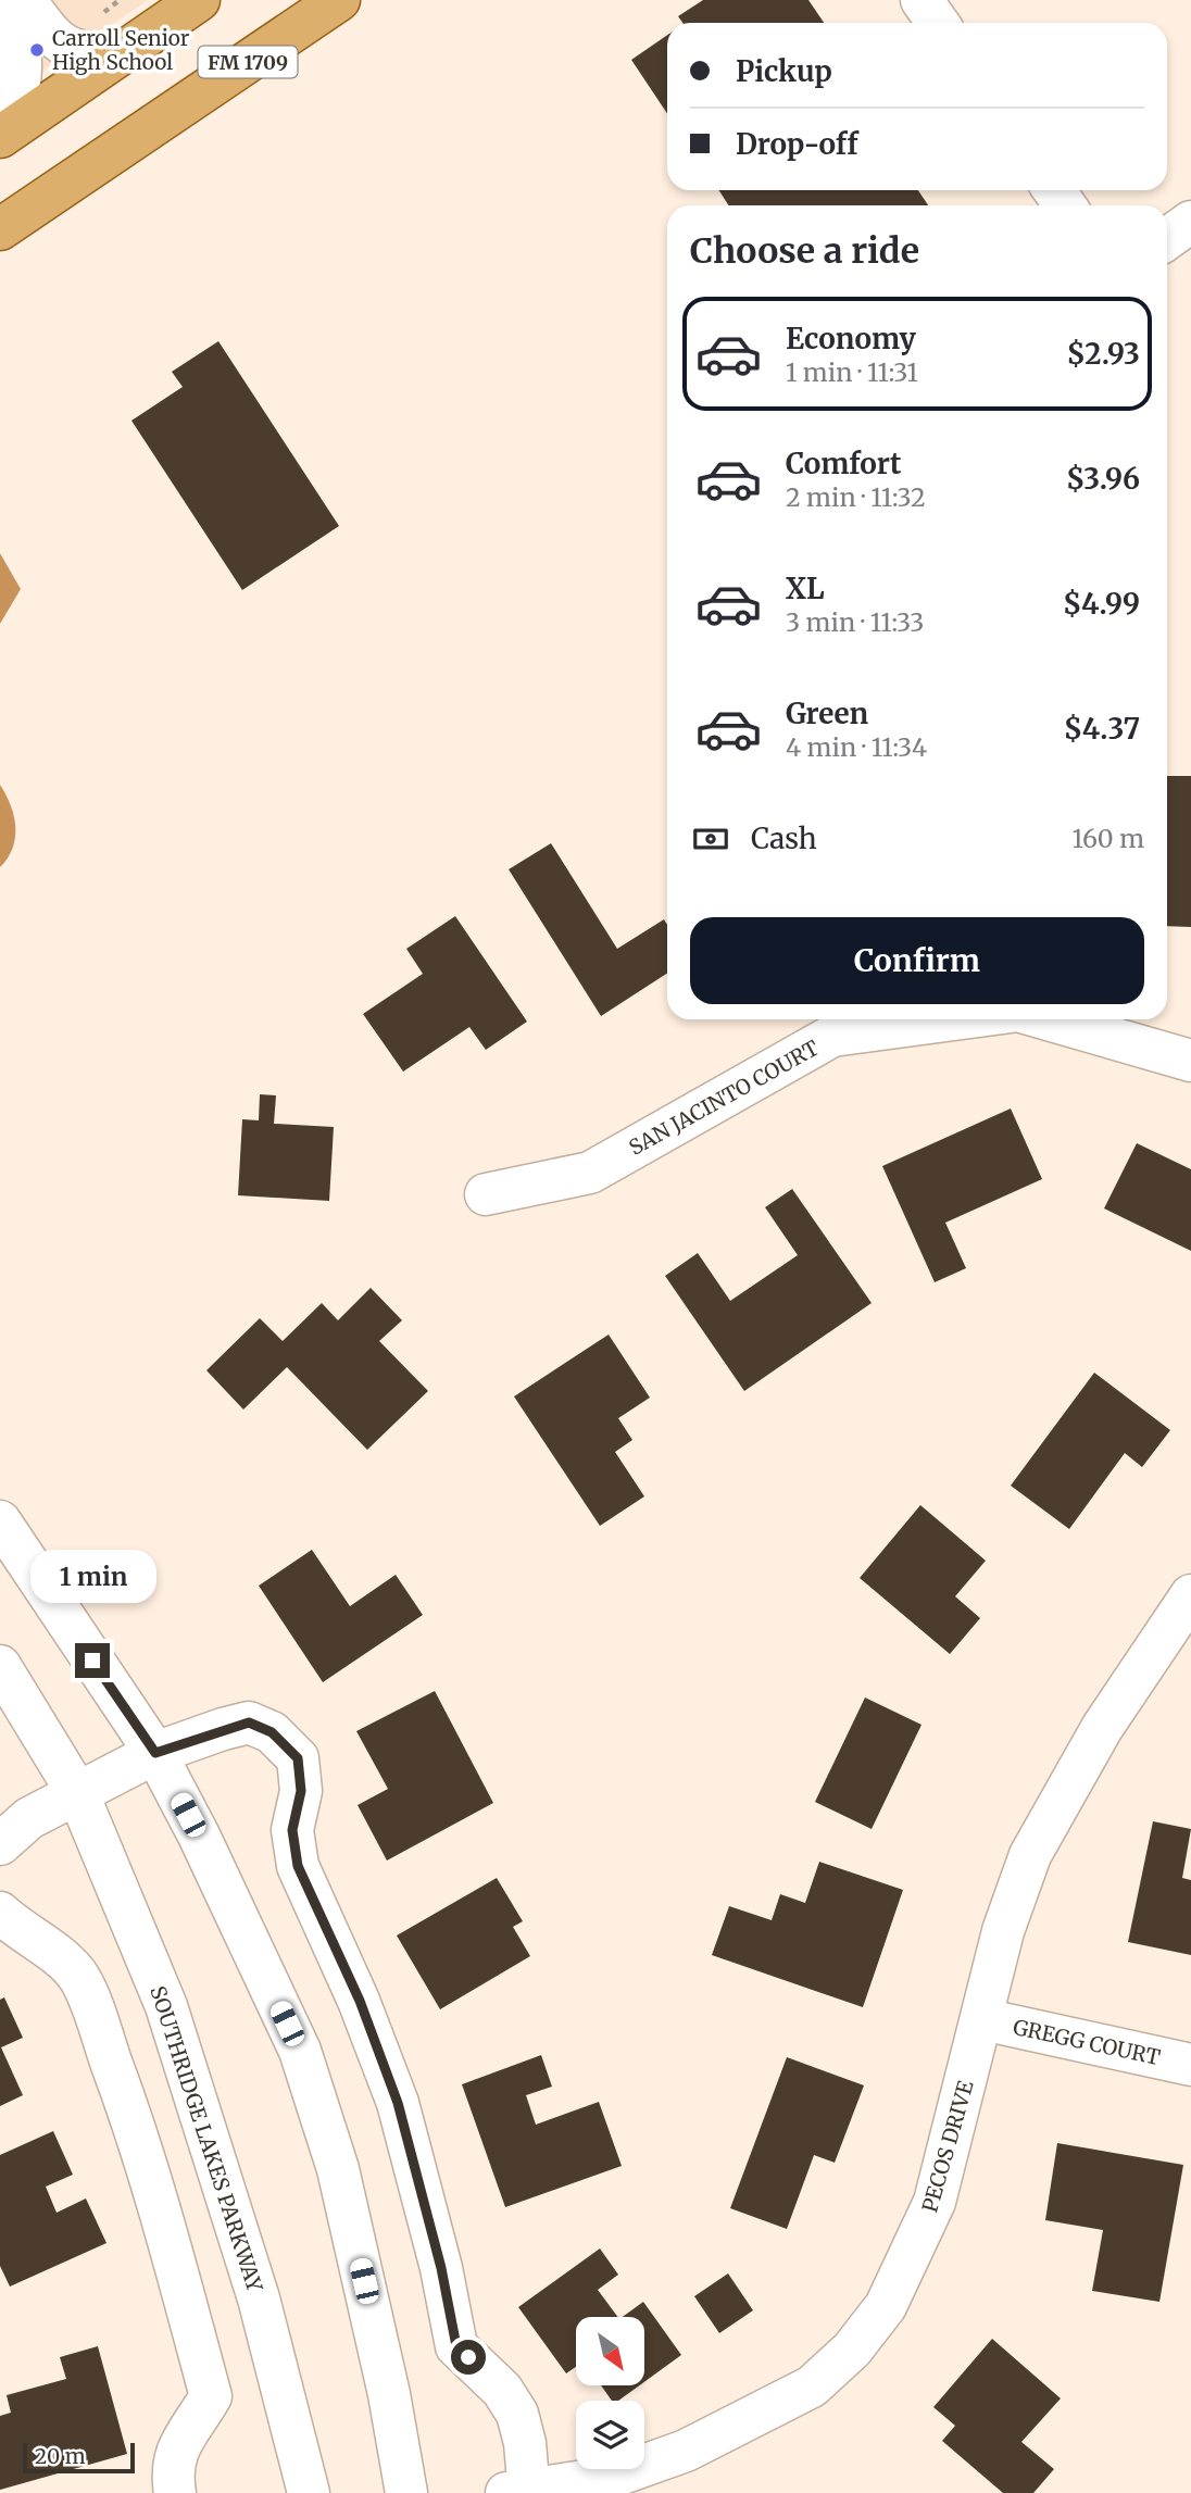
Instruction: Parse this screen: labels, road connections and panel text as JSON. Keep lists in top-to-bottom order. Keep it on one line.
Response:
{"streets":{"main road":["FM 1709"],"street":["SAN JACINTO COURT","GREGG COURT","SOUTHRIDGE LAKES PARKWAY","PECOS DRIVE"]},"crossings":[["GREGG COURT","PECOS DRIVE"]],"places":["Carroll Senior High School"],"scale_bar":"20 m","north":"bottom right","page":{"banner":["Pickup","Drop-off"],"heading":"Choose a ride","list":[{"name":"Economy","note":"1 min · 11:31","value":"$2.93"},{"name":"Comfort","note":"2 min · 11:32","value":"$3.96"},{"name":"XL","note":"3 min · 11:33","value":"$4.99"},{"name":"Green","note":"4 min · 11:34","value":"$4.37"}],"pay":["Cash","160 m"],"buttons":"Confirm","bubble":"1 min","scale":"20 m"}}
